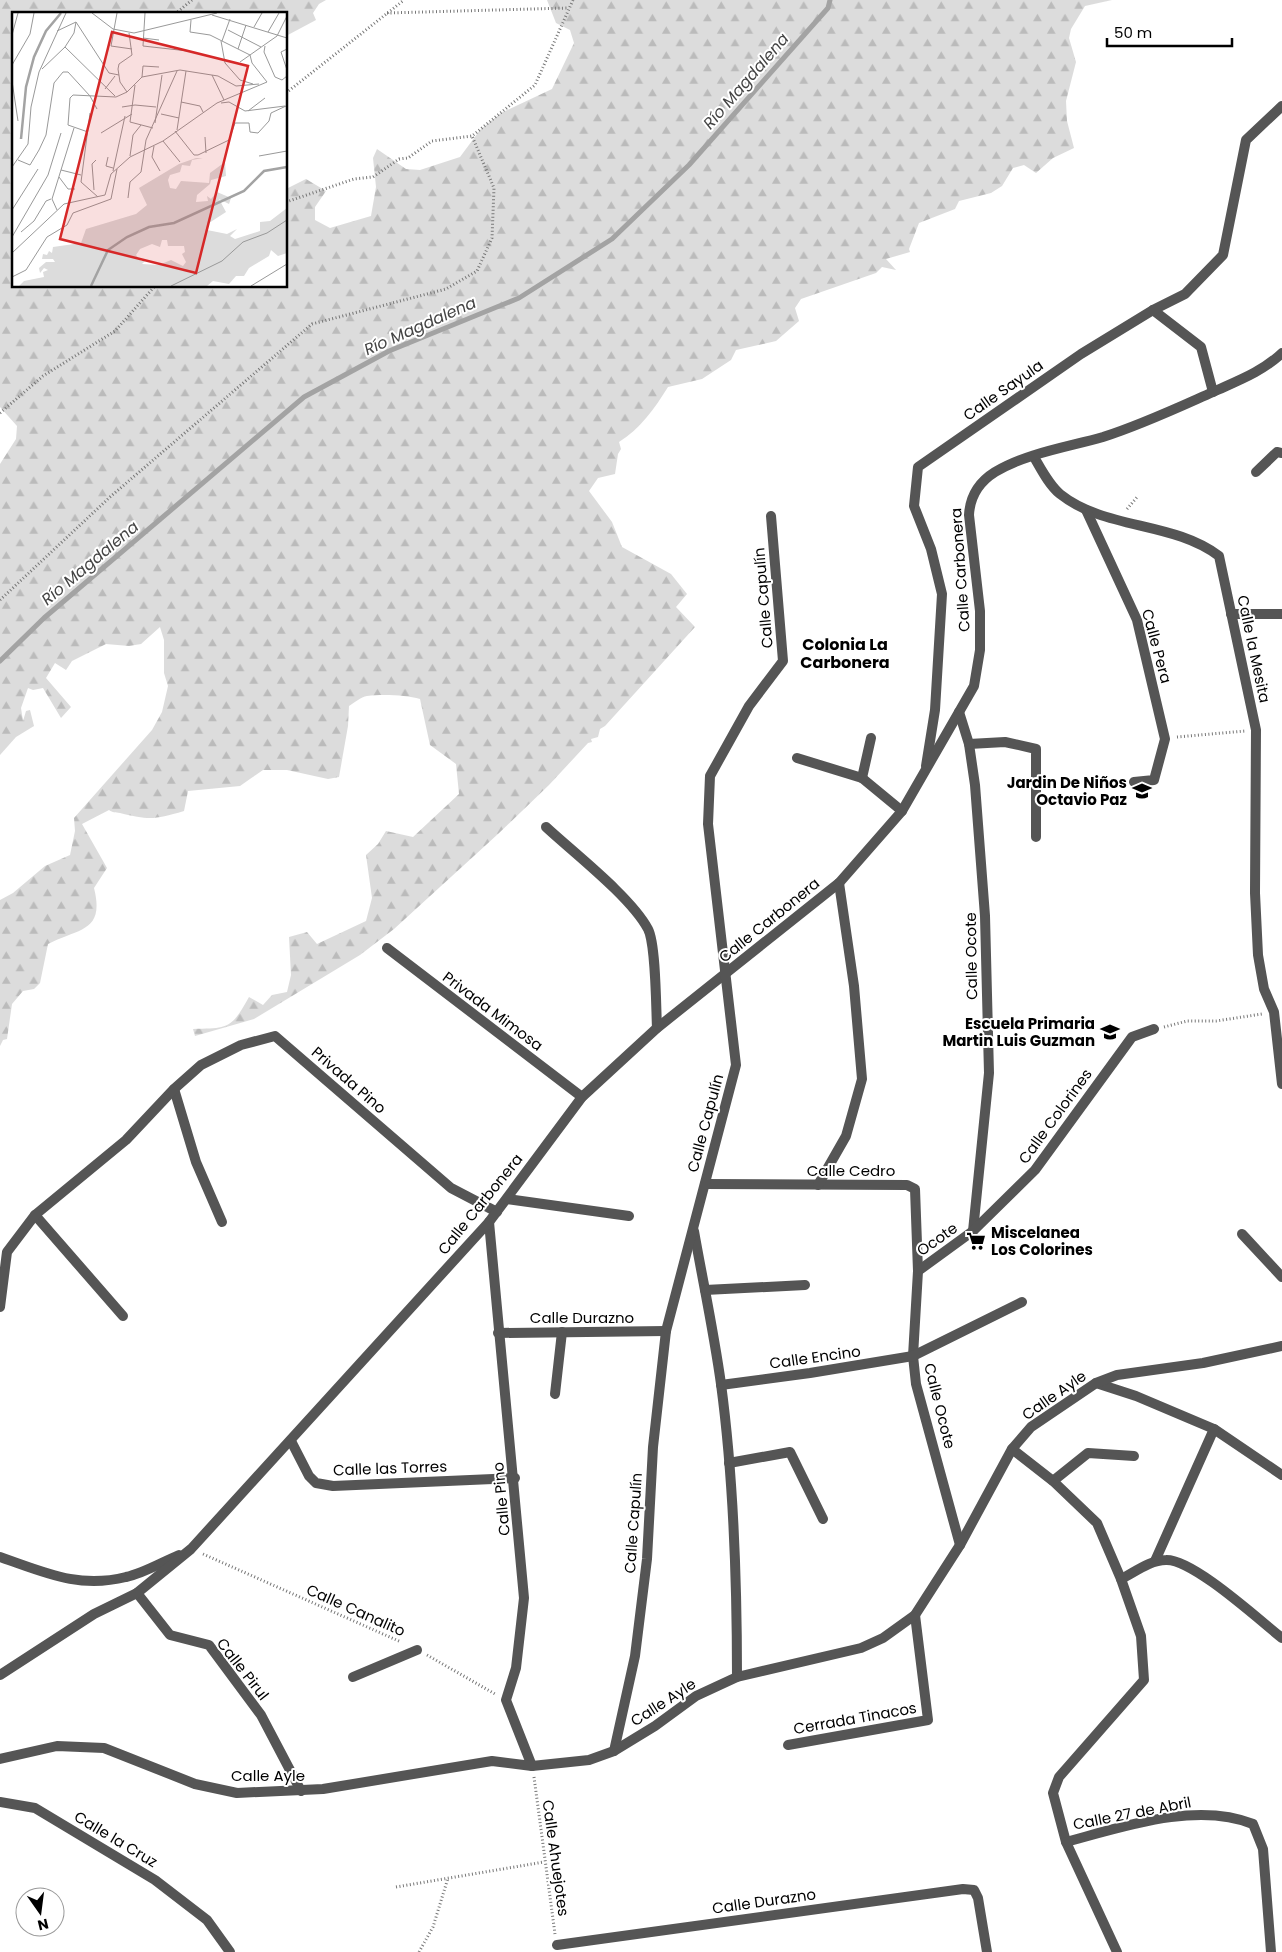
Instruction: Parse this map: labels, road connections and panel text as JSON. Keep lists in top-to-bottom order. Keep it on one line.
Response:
{"streets":{"street":["Calle Sayula","Calle Carbonera","Calle Capulín","Calle Pera","Calle la Mesita","Calle Ocote","Privada Mimosa","Privada Pino","Calle Colorines","Calle Cedro","Ocote","Calle Durazno","Calle Encino","Calle Ayle","Calle las Torres","Calle Pino","Calle Pirul","Cerrada Tinacos","Calle 27 de Abril","Calle la Cruz"],"path":["Calle Canalito","Calle Ahuejotes"]},"crossings":[["Calle Sayula","Calle Carbonera"],["Calle Carbonera","Calle Capulín"],["Calle Carbonera","Calle la Mesita"],["Calle Carbonera","Calle Ocote"],["Calle Carbonera","Privada Mimosa"],["Calle Carbonera","Privada Pino"],["Calle Carbonera","Calle las Torres"],["Calle Carbonera","Calle Pino"],["Calle Carbonera","Calle Canalito"],["Calle Carbonera","Calle Pirul"],["Calle Capulín","Calle Cedro"],["Calle Capulín","Calle Durazno"],["Calle Capulín","Calle Ayle"],["Calle Pera","Calle la Mesita"],["Calle Ocote","Calle Colorines"],["Calle Ocote","Calle Cedro"],["Calle Ocote","Ocote"],["Calle Ocote","Calle Encino"],["Calle Ocote","Calle Ayle"],["Calle Colorines","Ocote"],["Calle Cedro","Ocote"],["Calle Durazno","Calle Pino"],["Calle Durazno","Calle Ahuejotes"],["Calle Ayle","Calle Pirul"],["Calle Ayle","Cerrada Tinacos"],["Calle Ayle","Calle Ahuejotes"],["Calle las Torres","Calle Pino"],["Calle Pino","Calle Canalito"]],"districts":["Colonia La Carbonera"],"water":["Río Magdalena"],"places":{"school or university":["Jardin De Niños Octavio Paz","Escuela Primaria Martin Luis Guzman"],"supermarket":["Miscelanea Los Colorines"]},"scale_bar":"50 m","north":"bottom"}
